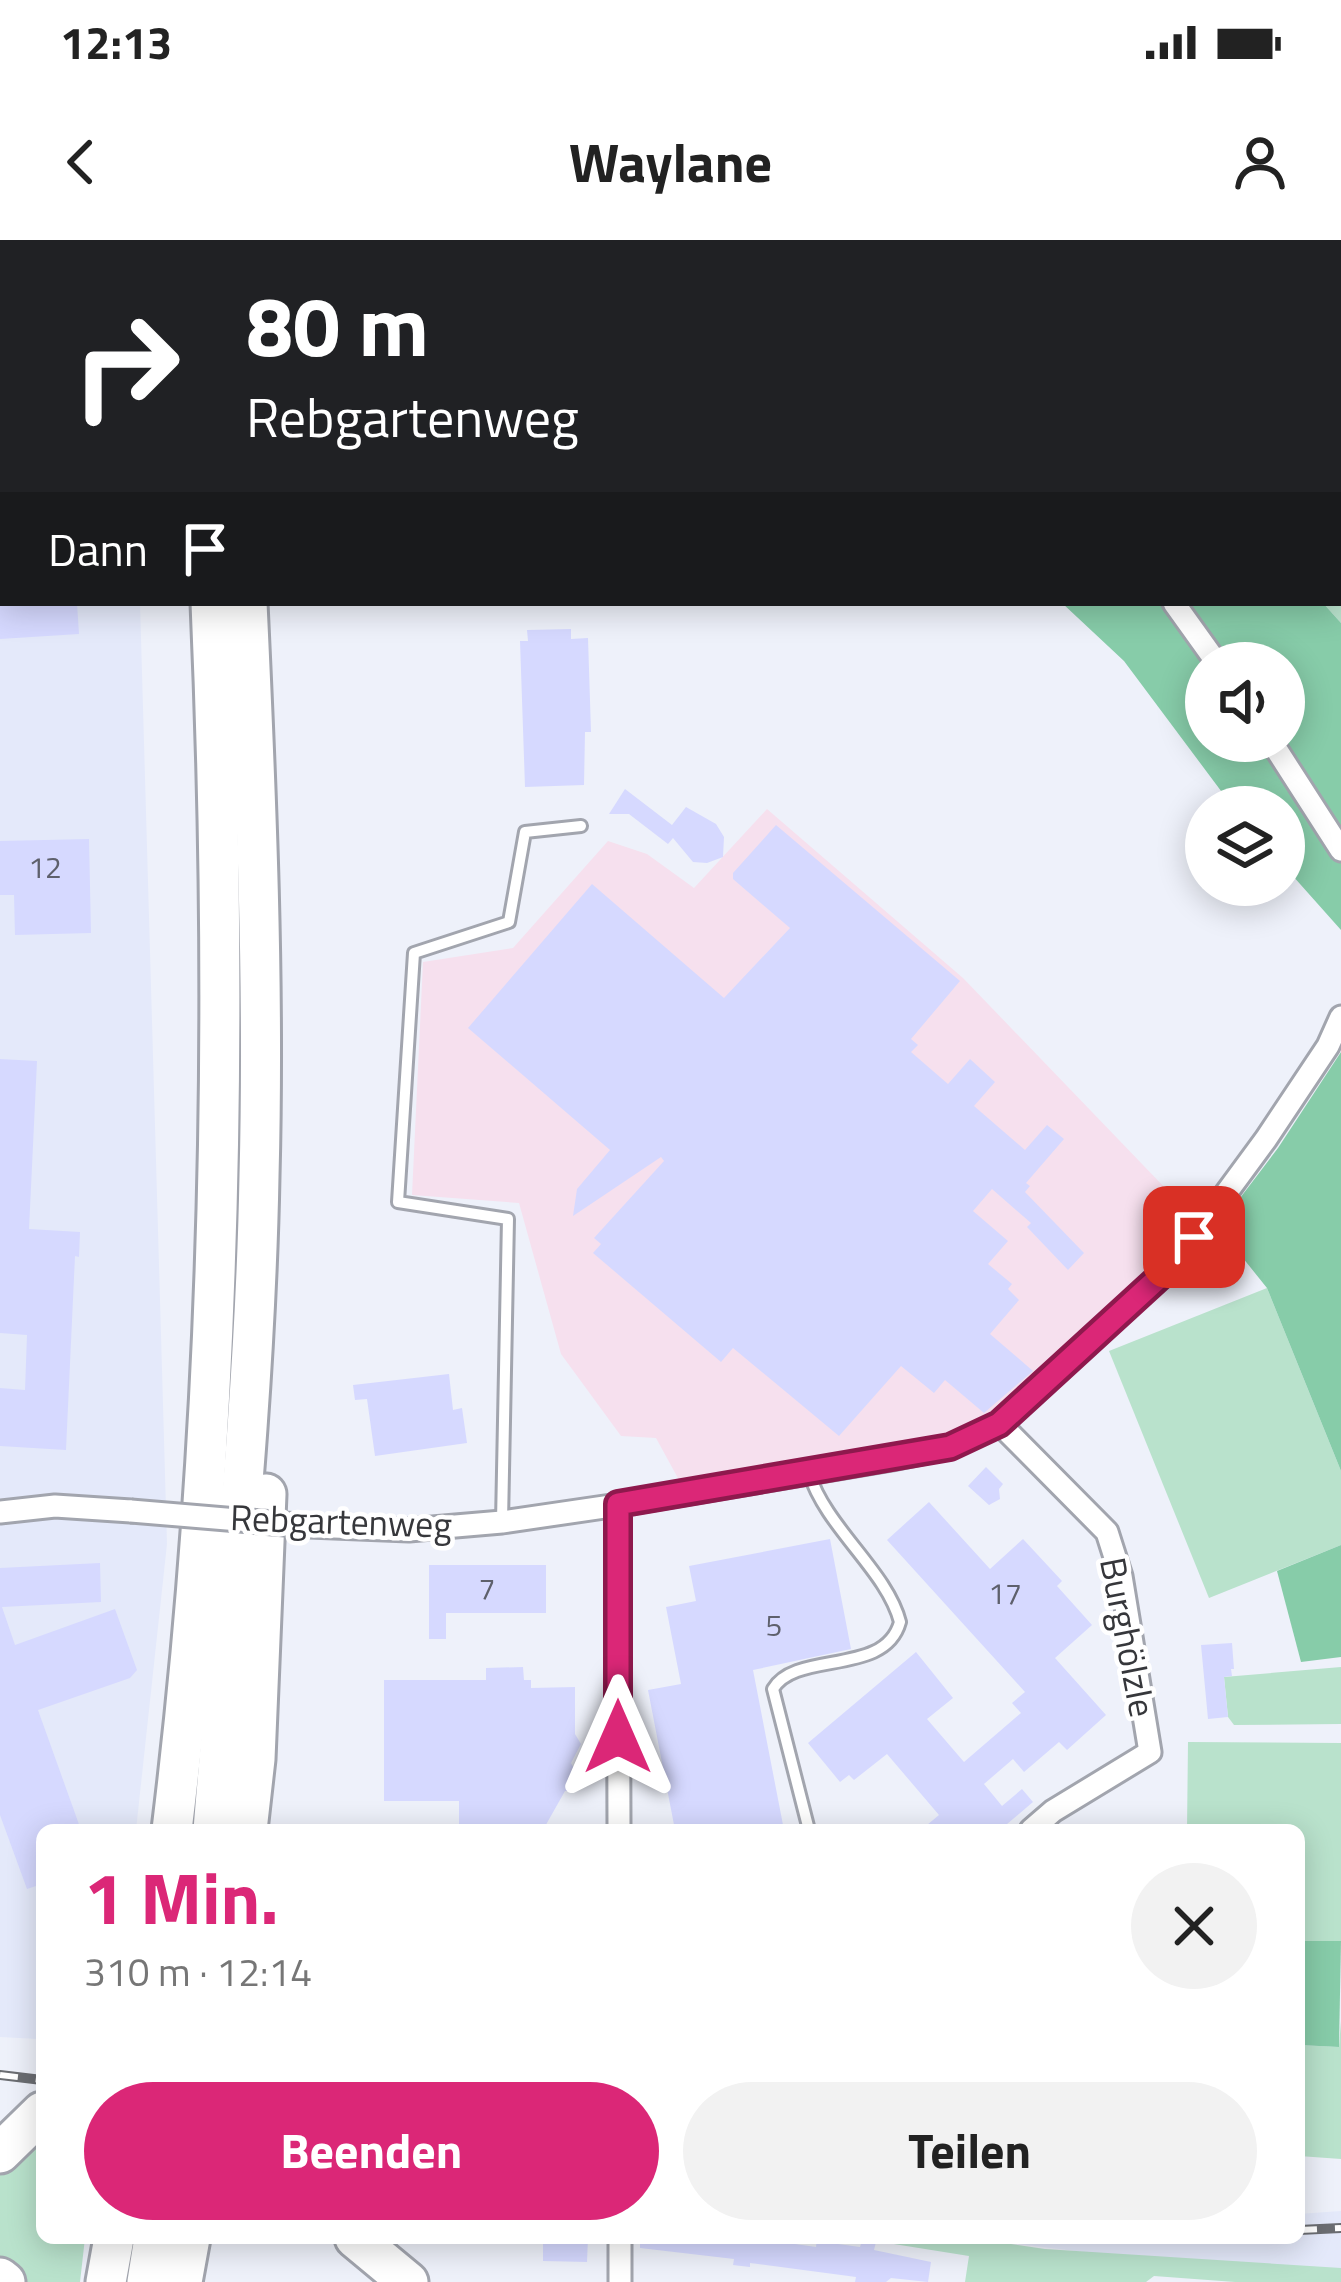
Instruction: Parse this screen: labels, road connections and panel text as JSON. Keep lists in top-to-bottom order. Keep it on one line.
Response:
{"streets":{"street":["Rebgartenweg","Burghölzle"]},"crossings":[["Rebgartenweg","Burghölzle"]],"house_numbers":["12","7","17","5"],"page":{"status":"12:13","header":"Waylane","turn":["80 m","Rebgartenweg"],"then":"Dann","heading":["1 Min.","310 m · 12:14"],"buttons":["Beenden","Teilen"]}}
